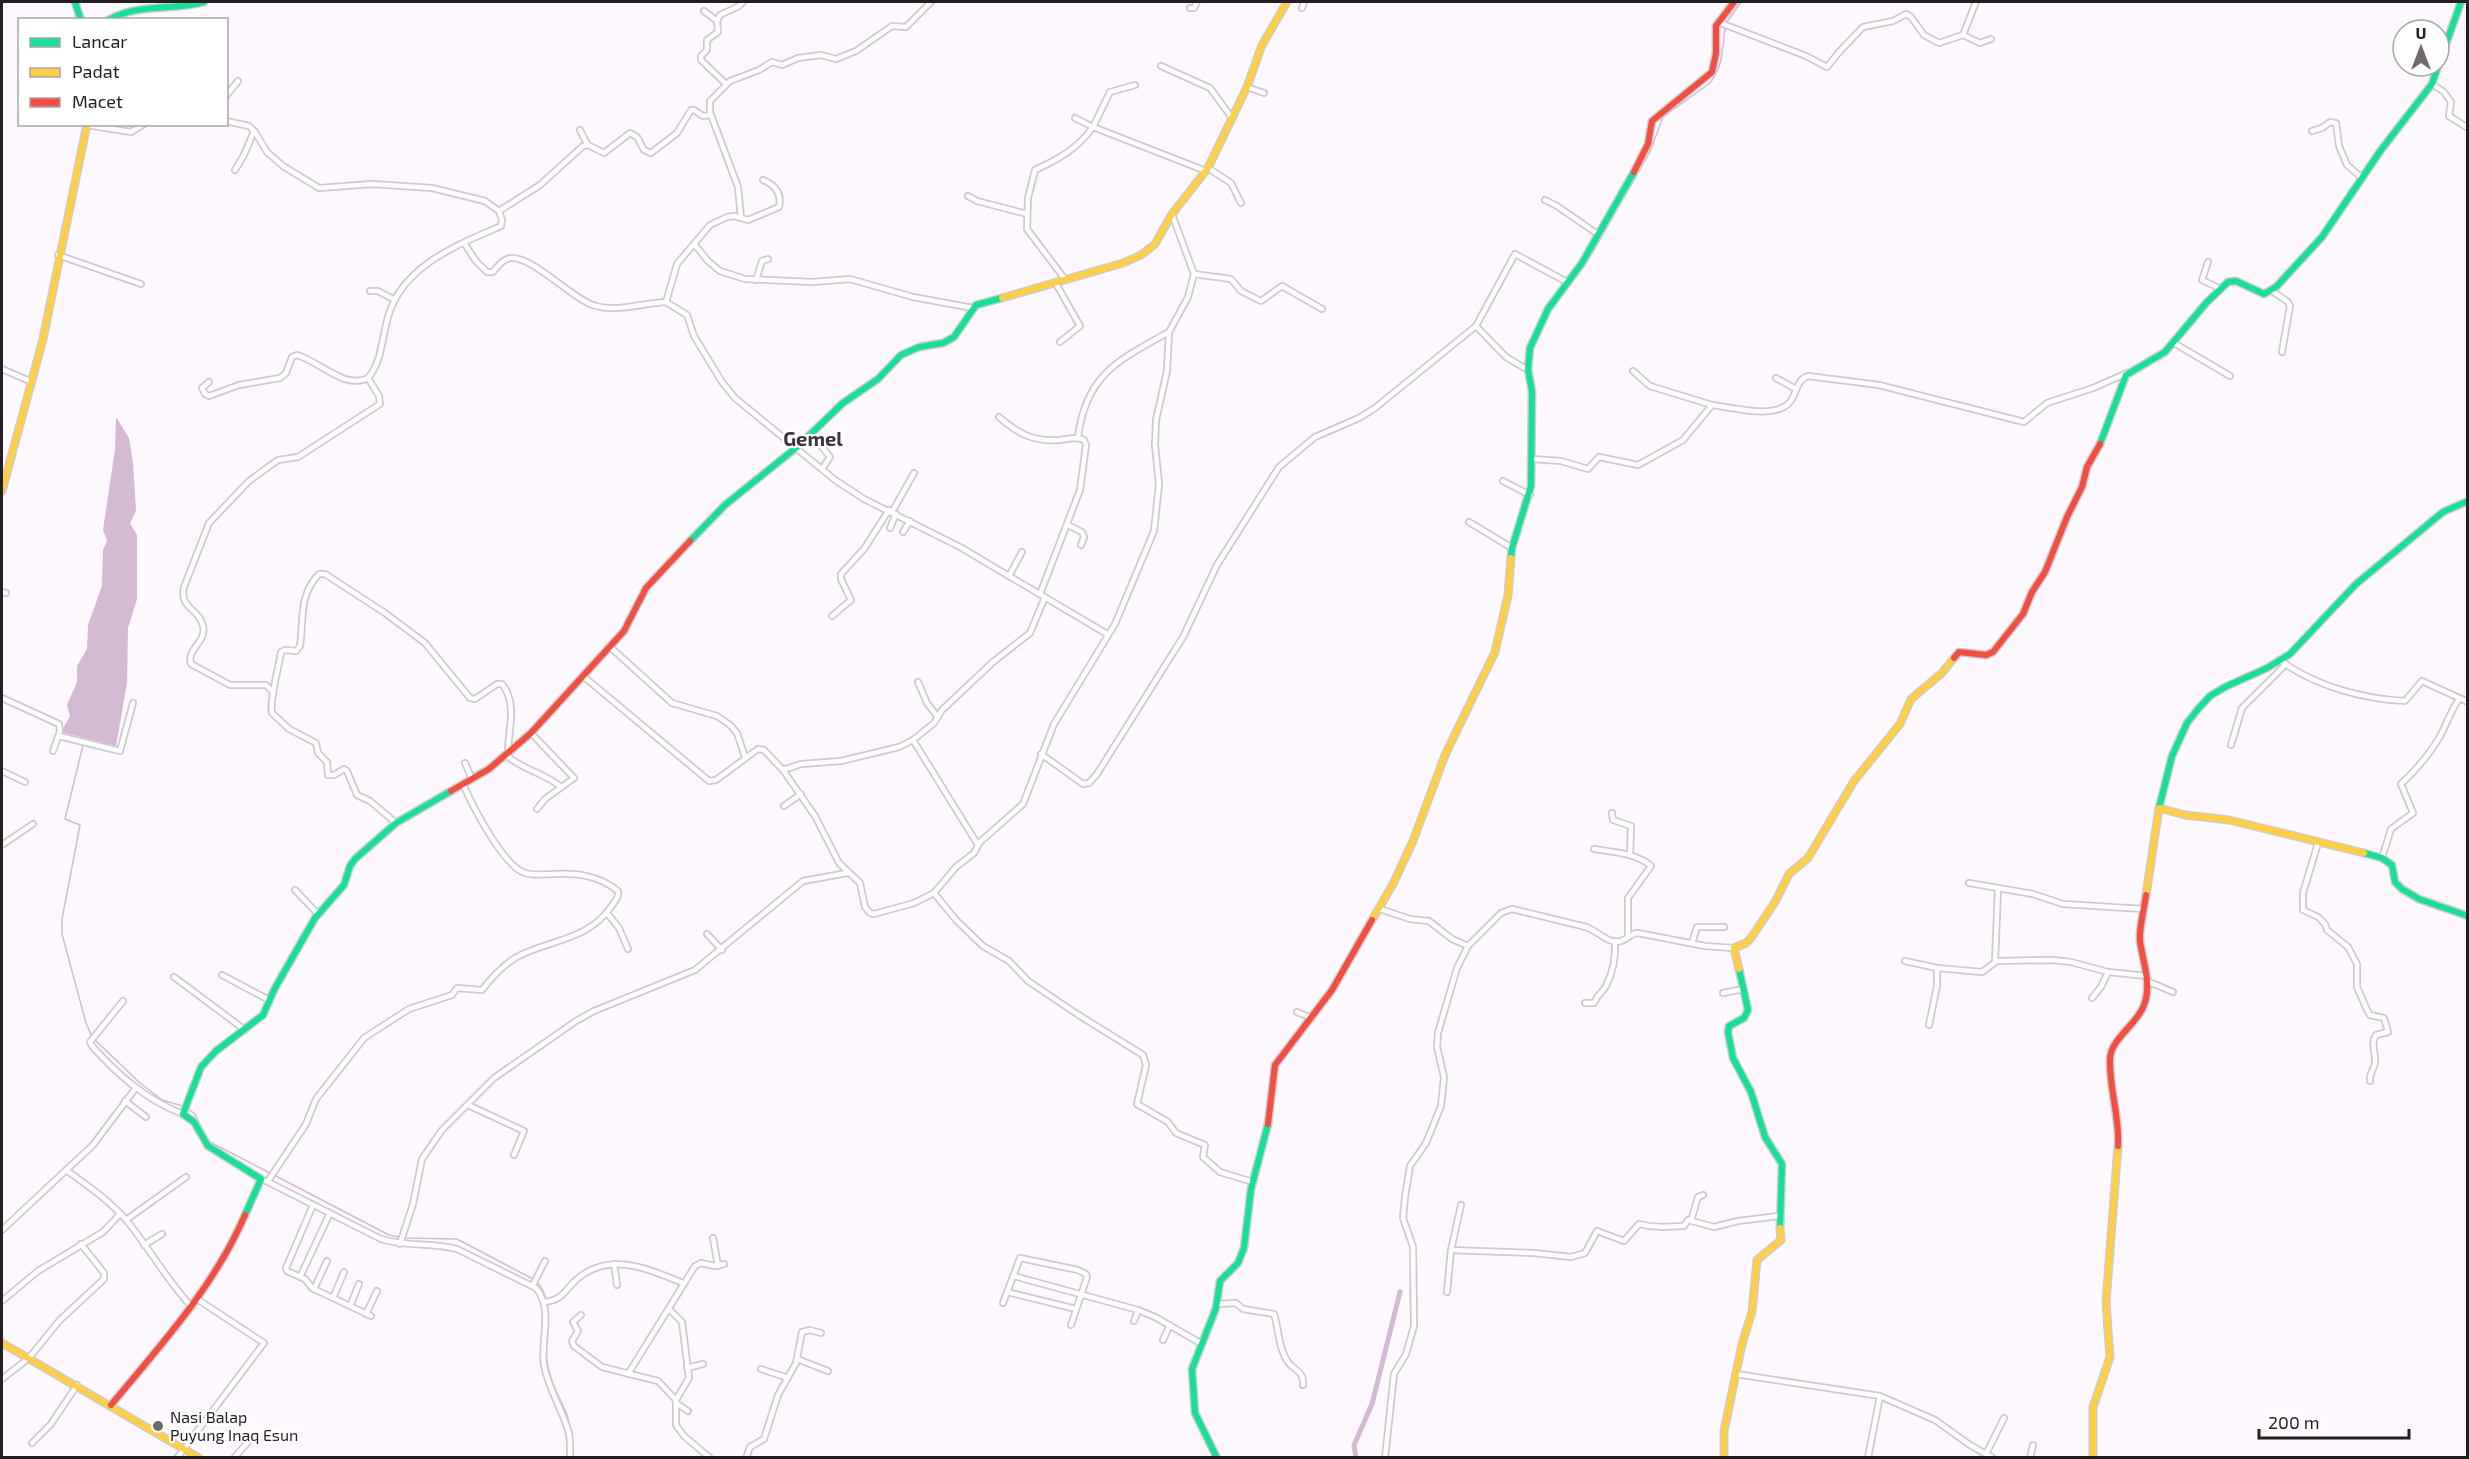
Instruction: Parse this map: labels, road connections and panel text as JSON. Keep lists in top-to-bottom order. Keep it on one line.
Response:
{"districts":["Gemel"],"places":["Nasi Balap Puyung Inaq Esun"],"legend":["Lancar","Padat","Macet"],"scale_bar":"200 m","north":"top"}
